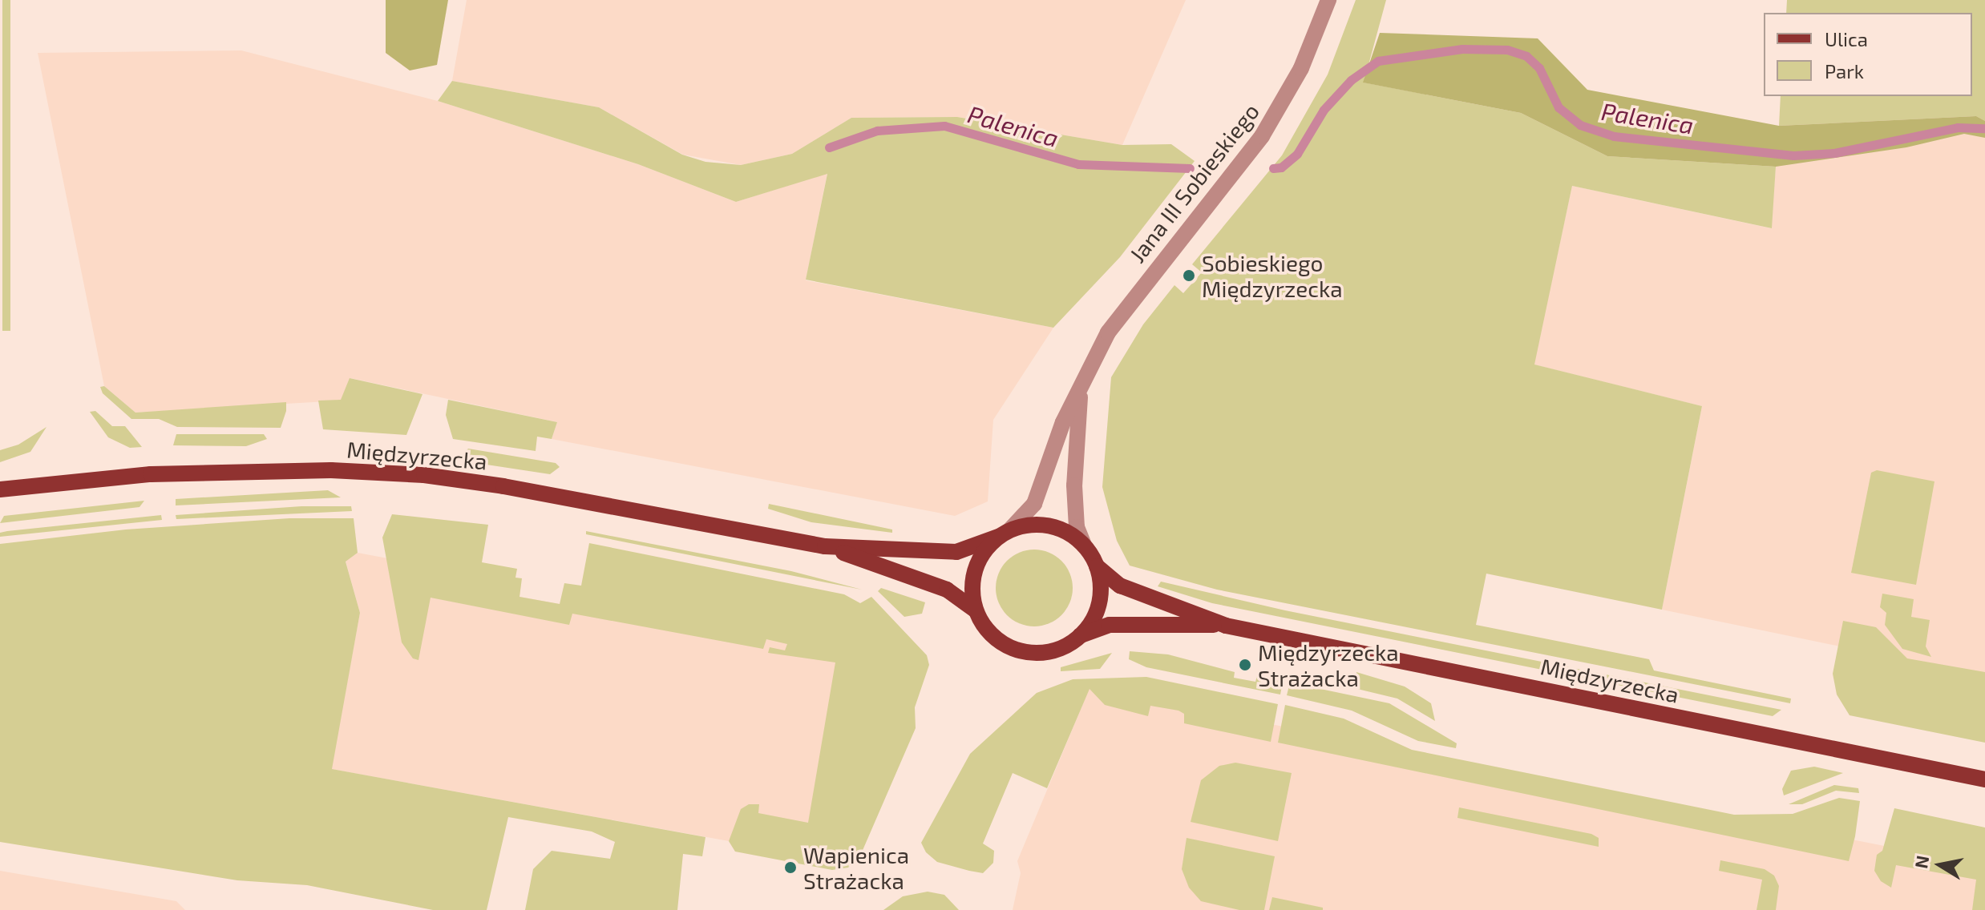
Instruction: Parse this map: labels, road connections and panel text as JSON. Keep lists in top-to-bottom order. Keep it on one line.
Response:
{"streets":{"main road":["Międzyrzecka"],"street":["Jana III Sobieskiego"]},"crossings":[["Jana III Sobieskiego","Międzyrzecka"]],"water":["Palenica"],"places":["Sobieskiego Międzyrzecka","Międzyrzecka Strażacka","Wapienica Strażacka"],"legend":["Ulica","Park"],"north":"left"}
